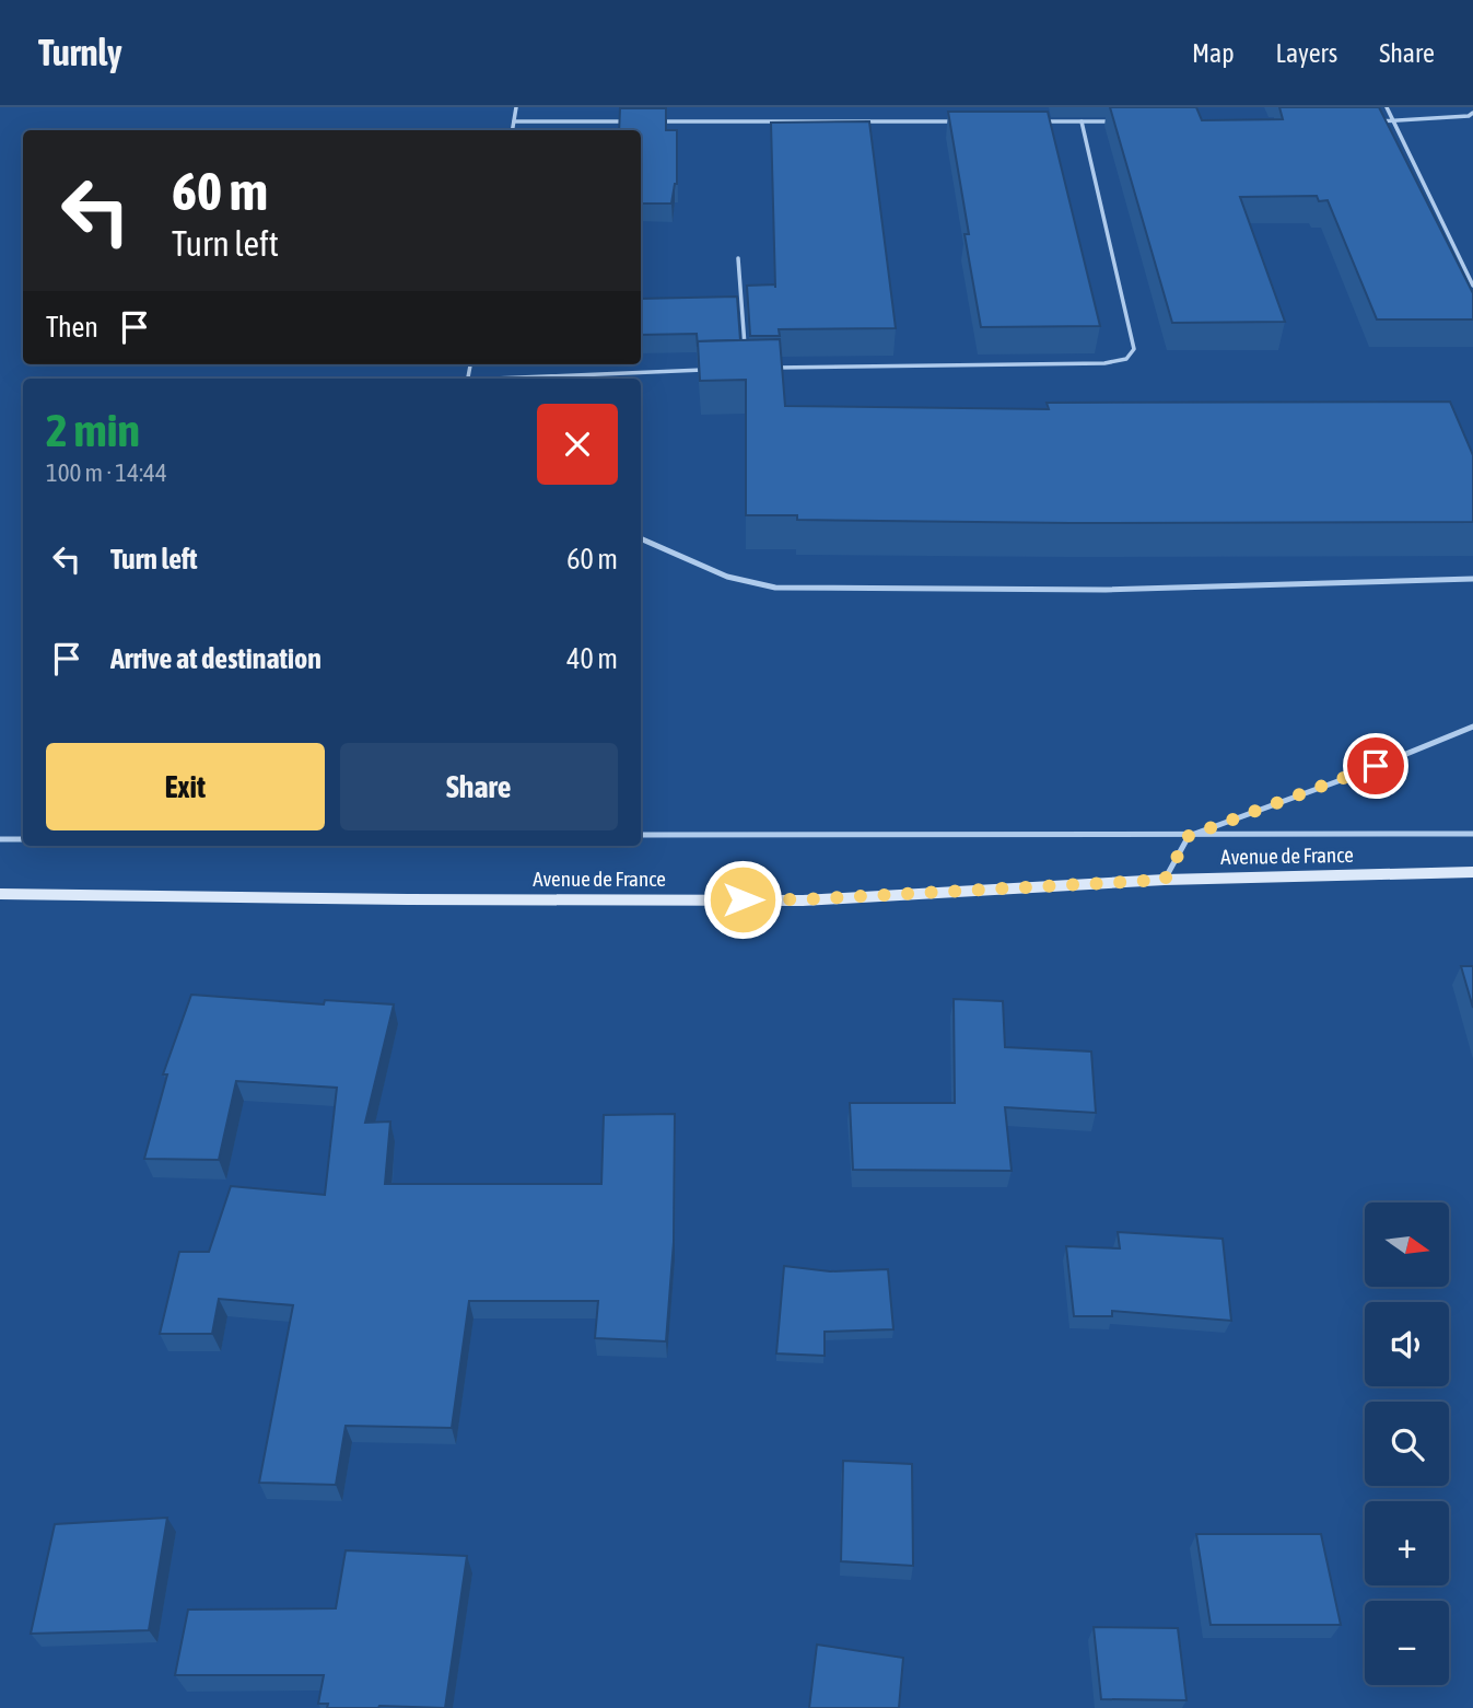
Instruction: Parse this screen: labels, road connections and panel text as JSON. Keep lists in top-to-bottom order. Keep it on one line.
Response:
{"streets":{"street":["Avenue de France"]},"north":"right","page":{"header":"Turnly","nav":["Map","Layers","Share"],"turn":["60 m","Turn left"],"then":"Then","heading":["2 min","100 m · 14:44"],"list":[{"name":"Turn left","value":"60 m"},{"name":"Arrive at destination","value":"40 m"}],"buttons":["Exit","Share"],"map_buttons":["+","−"]}}
